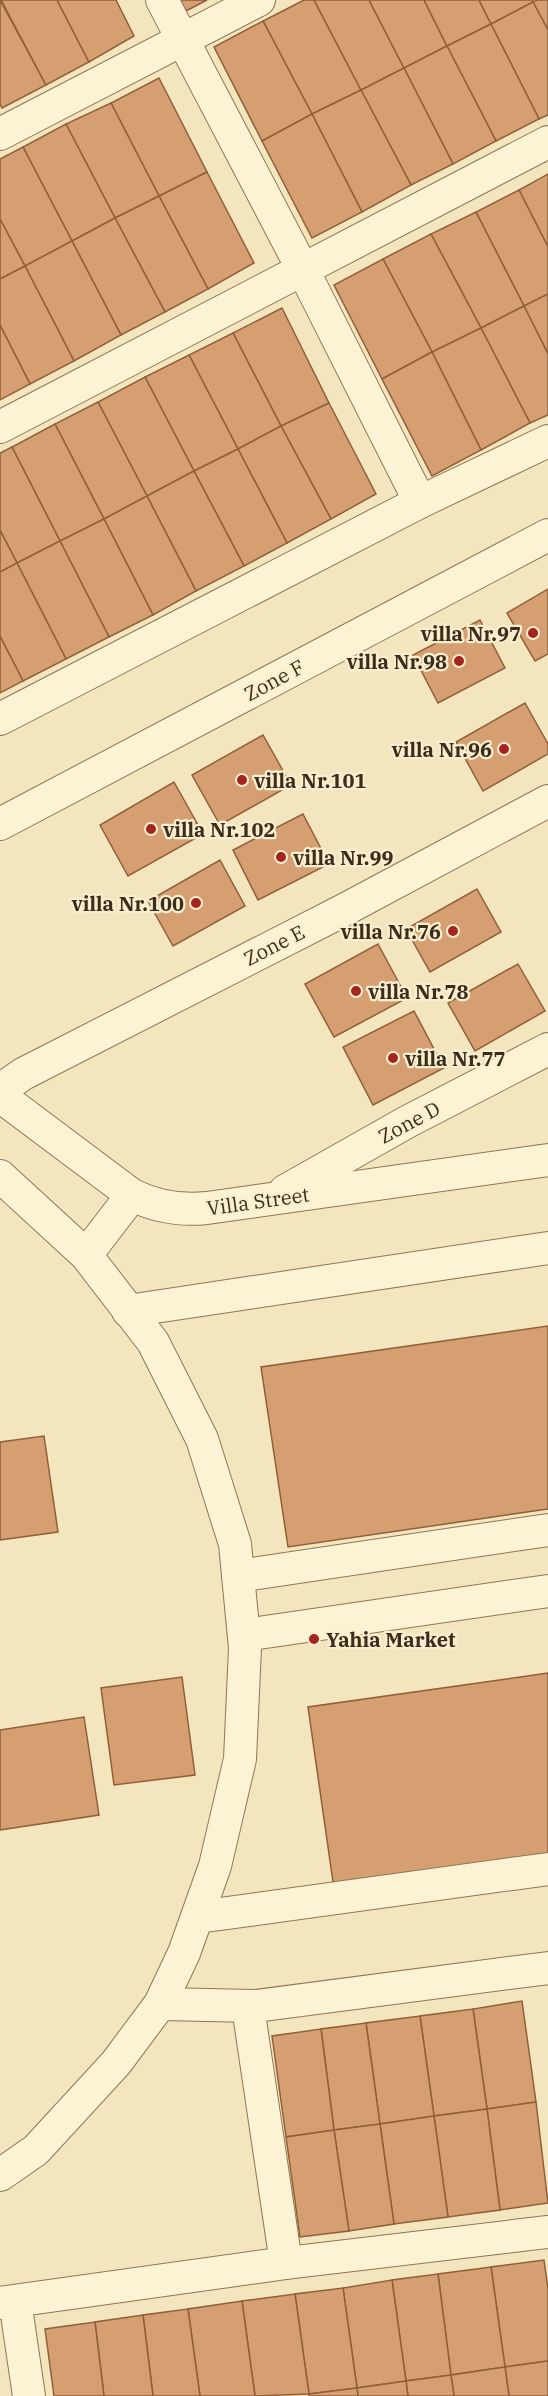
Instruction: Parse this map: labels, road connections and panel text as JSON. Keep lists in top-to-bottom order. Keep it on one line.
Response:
{"streets":{"street":["Zone F","Zone E","Zone D","Villa Street"]},"crossings":[["Zone D","Villa Street"]],"places":["villa Nr.97","villa Nr.98","villa Nr.96","villa Nr.101","villa Nr.102","villa Nr.99","villa Nr.100","villa Nr.76","villa Nr.78","villa Nr.77","Yahia Market"]}
